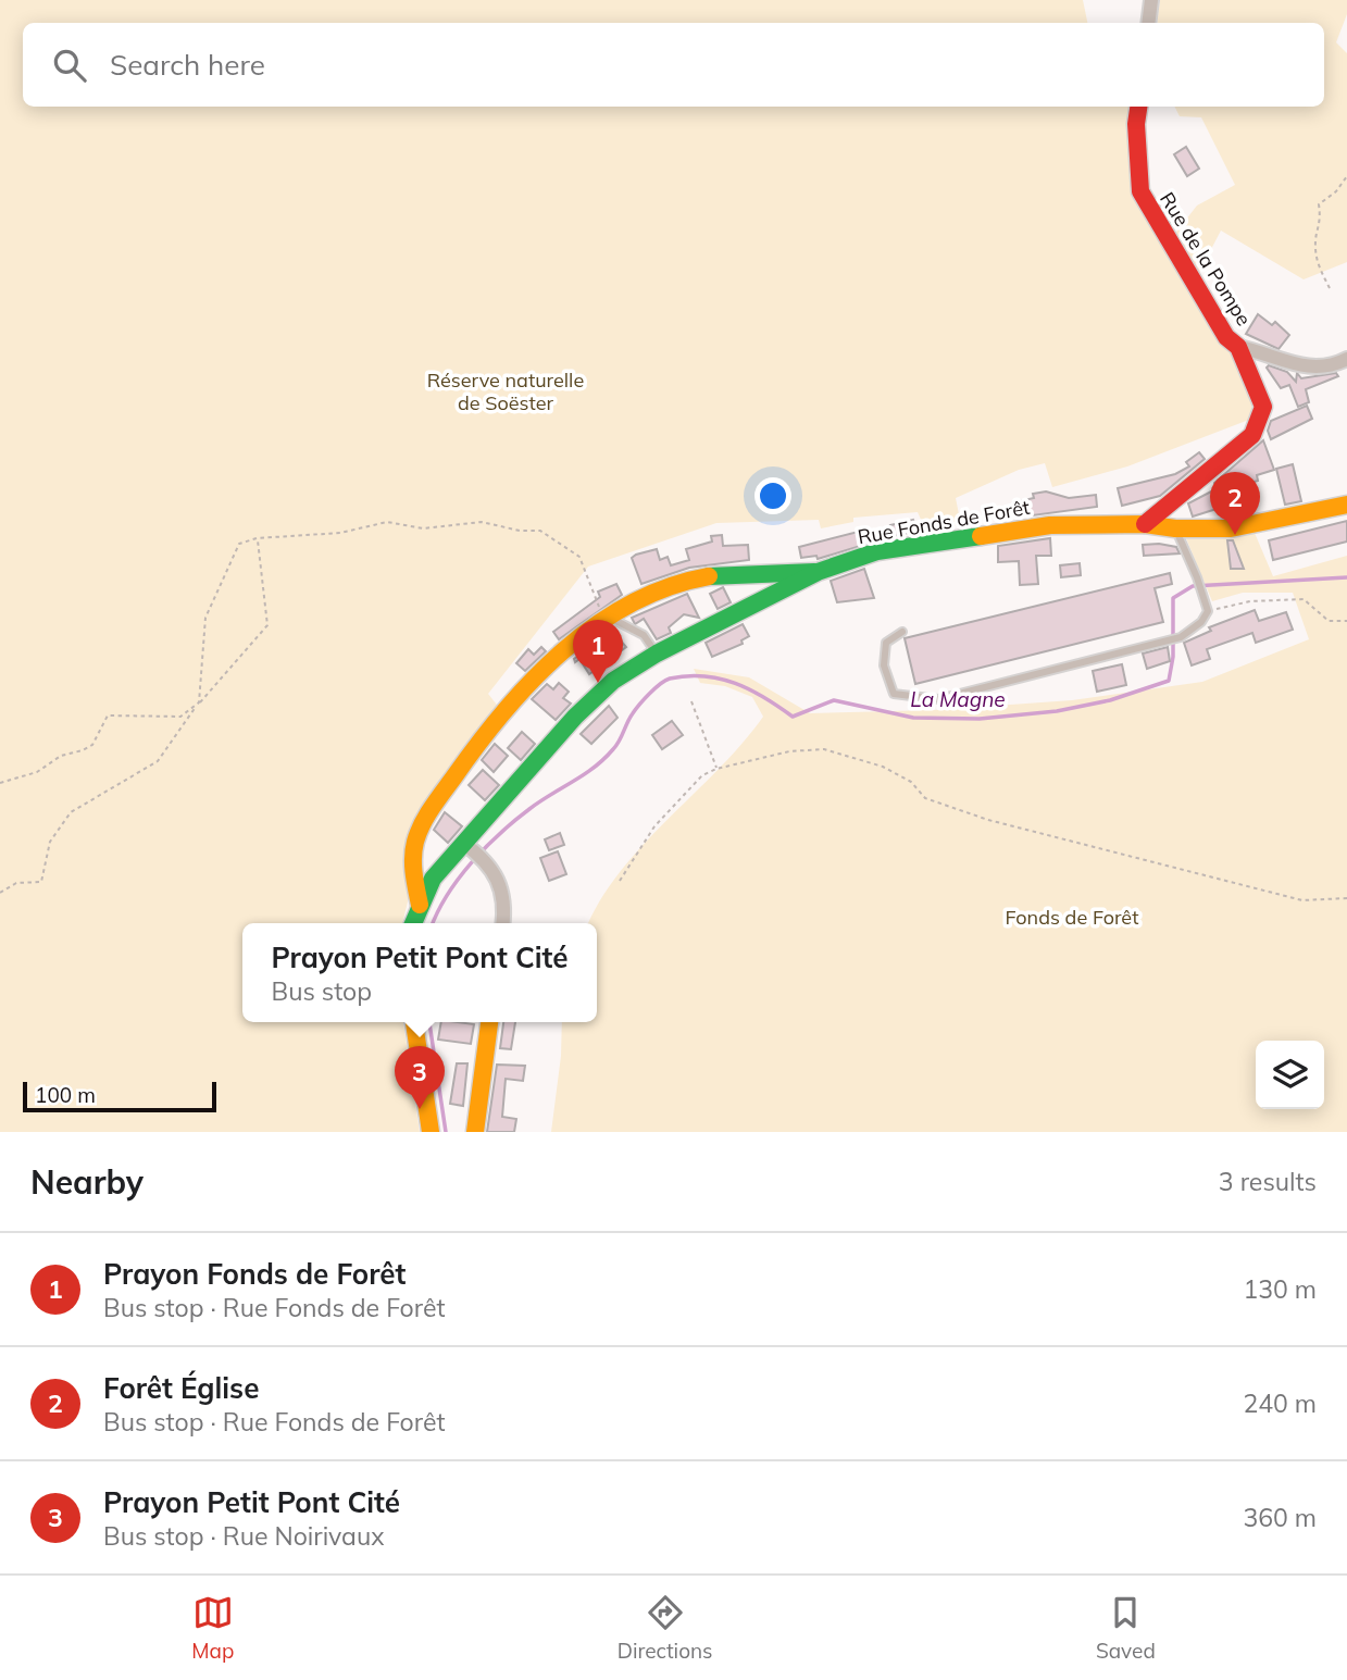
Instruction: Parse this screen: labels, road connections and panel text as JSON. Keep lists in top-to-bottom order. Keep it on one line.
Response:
{"streets":{"main road":["Rue de la Pompe","Rue Fonds de Forêt"]},"crossings":[["Rue de la Pompe","Rue Fonds de Forêt"]],"water":["La Magne"],"parks":["Réserve naturelle de Soëster","Fonds de Forêt"],"scale_bar":"100 m","page":{"search":"Search here","pins":["2","1","3"],"popup":["Prayon Petit Pont Cité","Bus stop"],"scale":"100 m","heading":["Nearby","3 results"],"list":[{"mark":"1","name":"Prayon Fonds de Forêt","note":"Bus stop · Rue Fonds de Forêt","value":"130 m"},{"mark":"2","name":"Forêt Église","note":"Bus stop · Rue Fonds de Forêt","value":"240 m"},{"mark":"3","name":"Prayon Petit Pont Cité","note":"Bus stop · Rue Noirivaux","value":"360 m"}],"nav":["Map","Directions","Saved"]}}
